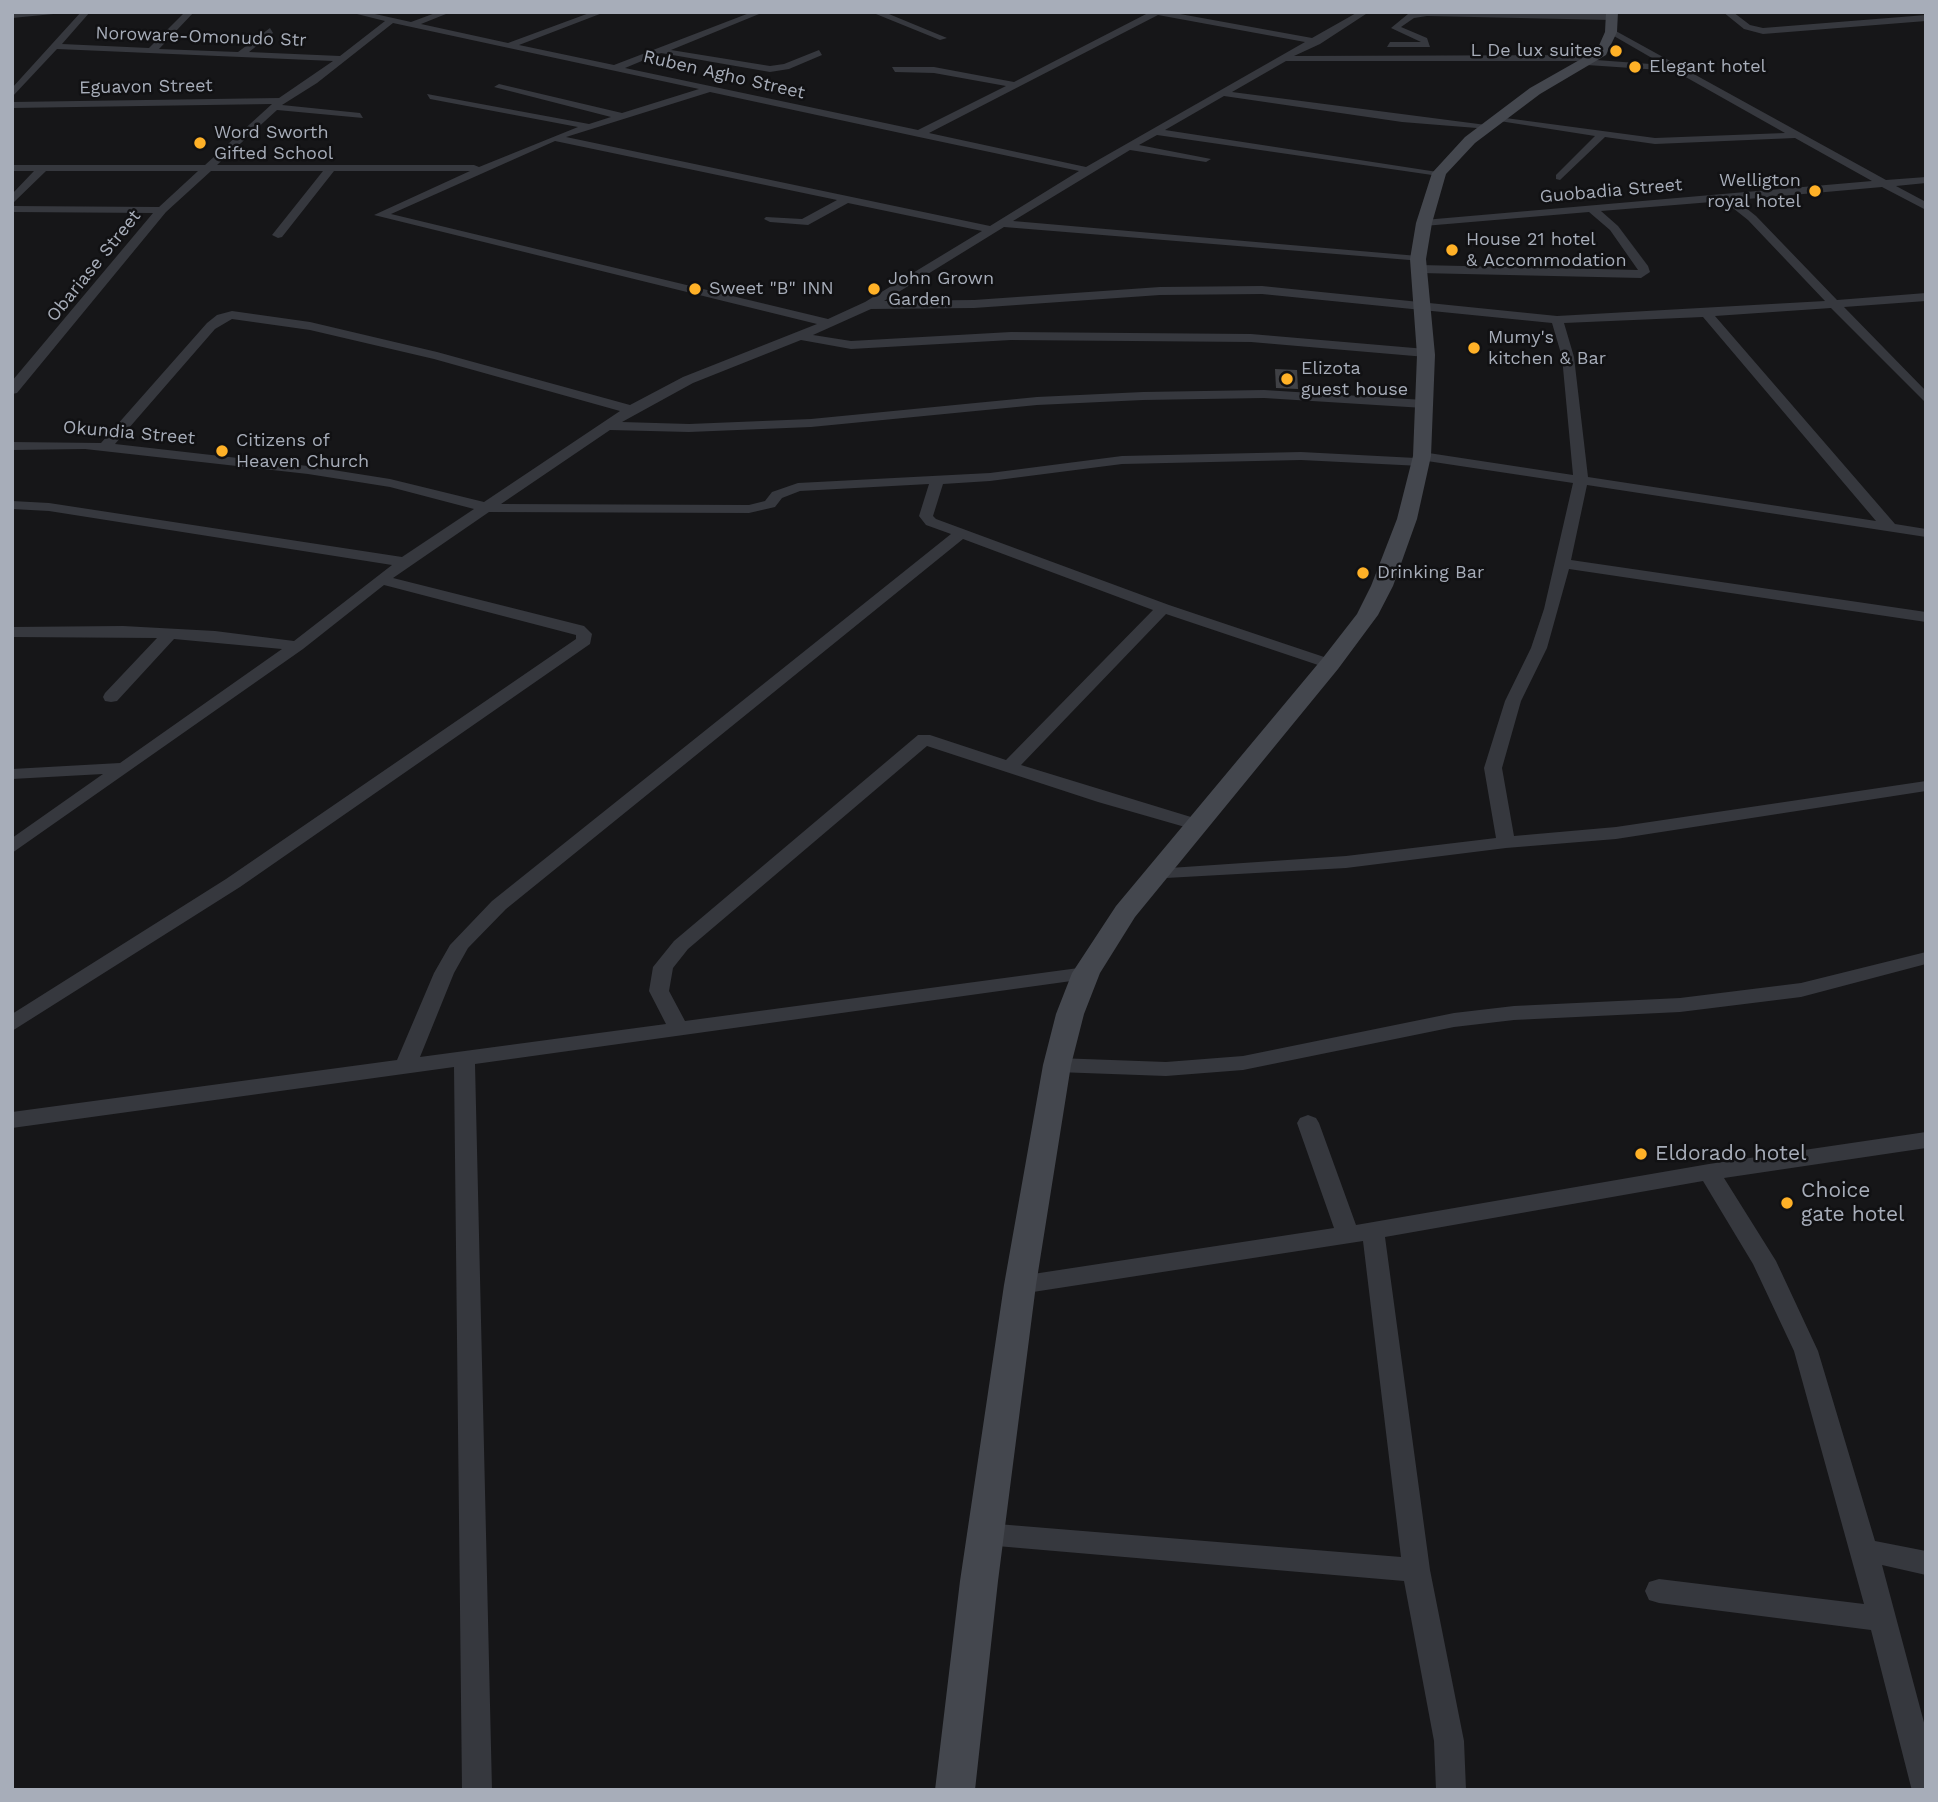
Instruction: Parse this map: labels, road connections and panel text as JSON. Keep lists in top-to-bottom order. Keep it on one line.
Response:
{"streets":{"street":["Noroware-Omonudo Str","Ruben Agho Street","Eguavon Street","Guobadia Street","Obariase Street","Okundia Street"]},"crossings":[["Noroware-Omonudo Str","Obariase Street"],["Ruben Agho Street","Obariase Street"],["Eguavon Street","Obariase Street"]],"places":["L De lux suites","Elegant hotel","Word Sworth Gifted School","Welligton royal hotel","House 21 hotel & Accommodation","Sweet \"B\" INN","John Grown Garden","Mumy's kitchen & Bar","Elizota guest house","Citizens of Heaven Church","Drinking Bar","Eldorado hotel","Choice gate hotel"]}
